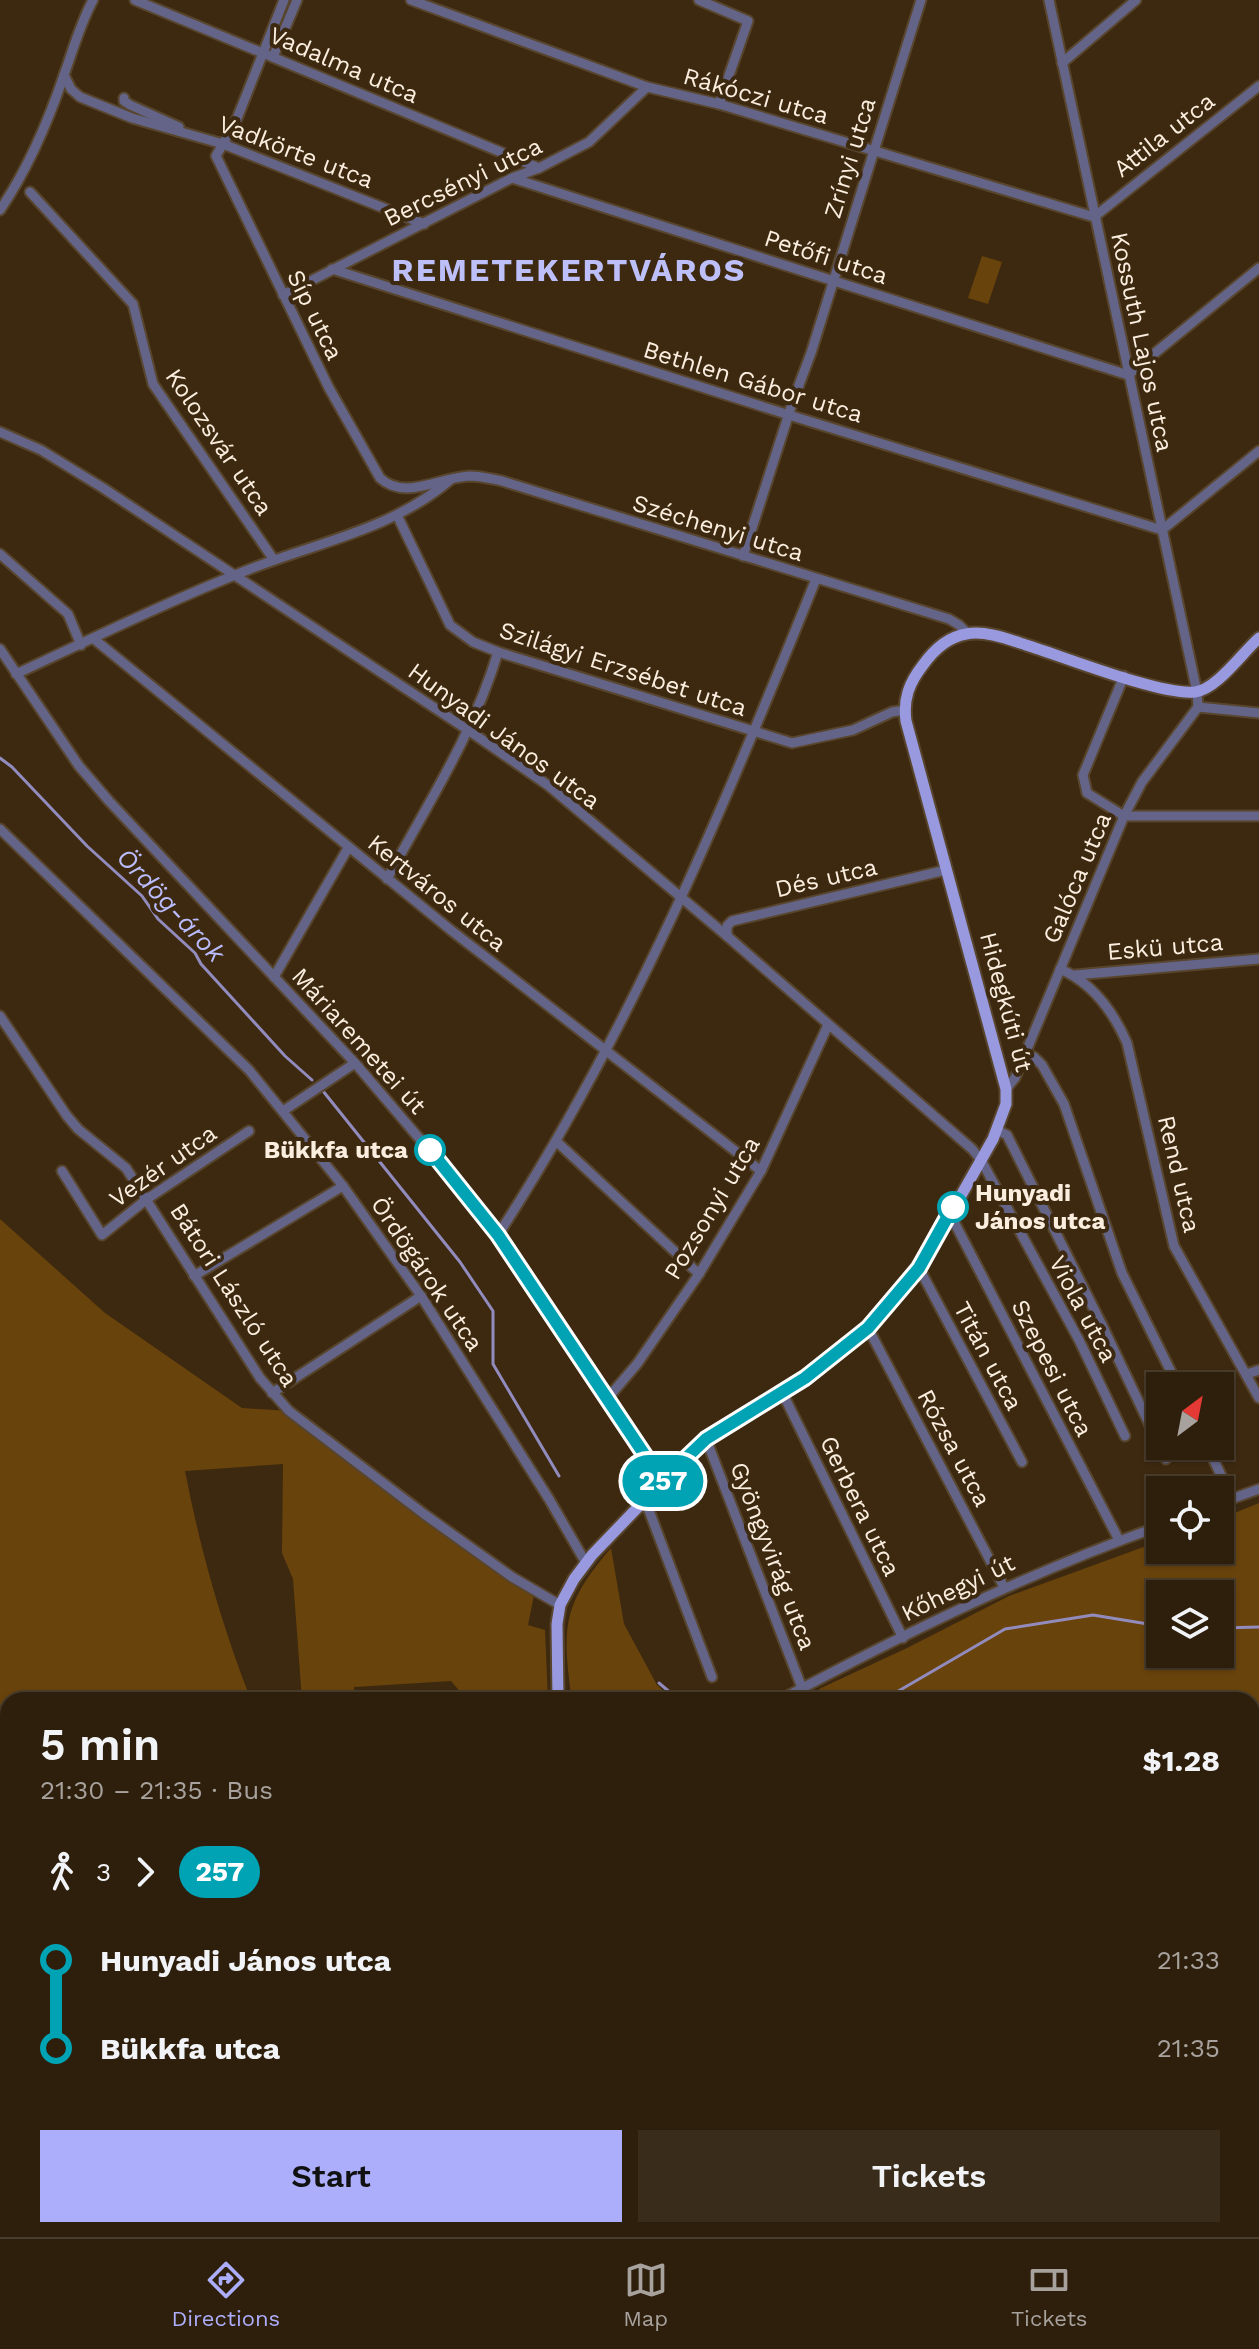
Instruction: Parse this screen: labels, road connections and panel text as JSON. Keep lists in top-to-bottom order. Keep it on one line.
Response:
{"streets":{"main road":["Hidegkúti út"],"street":["Vadalma utca","Rákóczi utca","Attila utca","Vadkörte utca","Zrínyi utca","Bercsényi utca","Petőfi utca","Síp utca","Kossuth Lajos utca","Bethlen Gábor utca","Kolozsvár utca","Széchenyi utca","Szilágyi Erzsébet utca","Hunyadi János utca","Dés utca","Galóca utca","Kertváros utca","Eskü utca","Máriaremetei út","Vezér utca","Rend utca","Pozsonyi utca","Ördögárok utca","Bátori László utca","Viola utca","Titán utca","Szepesi utca","Rózsa utca","Gerbera utca","Gyöngyvirág utca","Kőhegyi út"]},"crossings":[["Vadalma utca","Bercsényi utca"],["Rákóczi utca","Attila utca"],["Rákóczi utca","Zrínyi utca"],["Rákóczi utca","Bercsényi utca"],["Rákóczi utca","Kossuth Lajos utca"],["Attila utca","Kossuth Lajos utca"],["Vadkörte utca","Bercsényi utca"],["Vadkörte utca","Síp utca"],["Zrínyi utca","Petőfi utca"],["Zrínyi utca","Bethlen Gábor utca"],["Zrínyi utca","Széchenyi utca"],["Bercsényi utca","Petőfi utca"],["Bercsényi utca","Síp utca"],["Bercsényi utca","Bethlen Gábor utca"],["Petőfi utca","Kossuth Lajos utca"],["Síp utca","Széchenyi utca"],["Kossuth Lajos utca","Bethlen Gábor utca"],["Szilágyi Erzsébet utca","Hidegkúti út"],["Hunyadi János utca","Dés utca"],["Hunyadi János utca","Hidegkúti út"],["Hunyadi János utca","Pozsonyi utca"],["Hunyadi János utca","Viola utca"],["Dés utca","Hidegkúti út"],["Galóca utca","Hidegkúti út"],["Galóca utca","Rend utca"],["Kertváros utca","Pozsonyi utca"],["Eskü utca","Rend utca"],["Hidegkúti út","Máriaremetei út"],["Hidegkúti út","Ördögárok utca"],["Hidegkúti út","Bátori László utca"],["Hidegkúti út","Viola utca"],["Hidegkúti út","Titán utca"],["Hidegkúti út","Szepesi utca"],["Hidegkúti út","Rózsa utca"],["Hidegkúti út","Gerbera utca"],["Hidegkúti út","Gyöngyvirág utca"],["Máriaremetei út","Pozsonyi utca"],["Vezér utca","Bátori László utca"],["Szepesi utca","Kőhegyi út"],["Rózsa utca","Kőhegyi út"],["Gerbera utca","Kőhegyi út"],["Gyöngyvirág utca","Kőhegyi út"]],"districts":["REMETEKERTVÁROS"],"water":["Ördög-árok"],"places":["Bükkfa utca","Hunyadi János utca"],"lines":["bus line 257"],"north":"top right","page":{"on_map":"257","heading":["5 min","21:30 – 21:35 · Bus","$1.28"],"legs":["3","257"],"list":[{"name":"Hunyadi János utca","value":"21:33"},{"name":"Bükkfa utca","value":"21:35"}],"buttons":["Start","Tickets"],"tabs":["Directions","Map","Tickets"]}}
